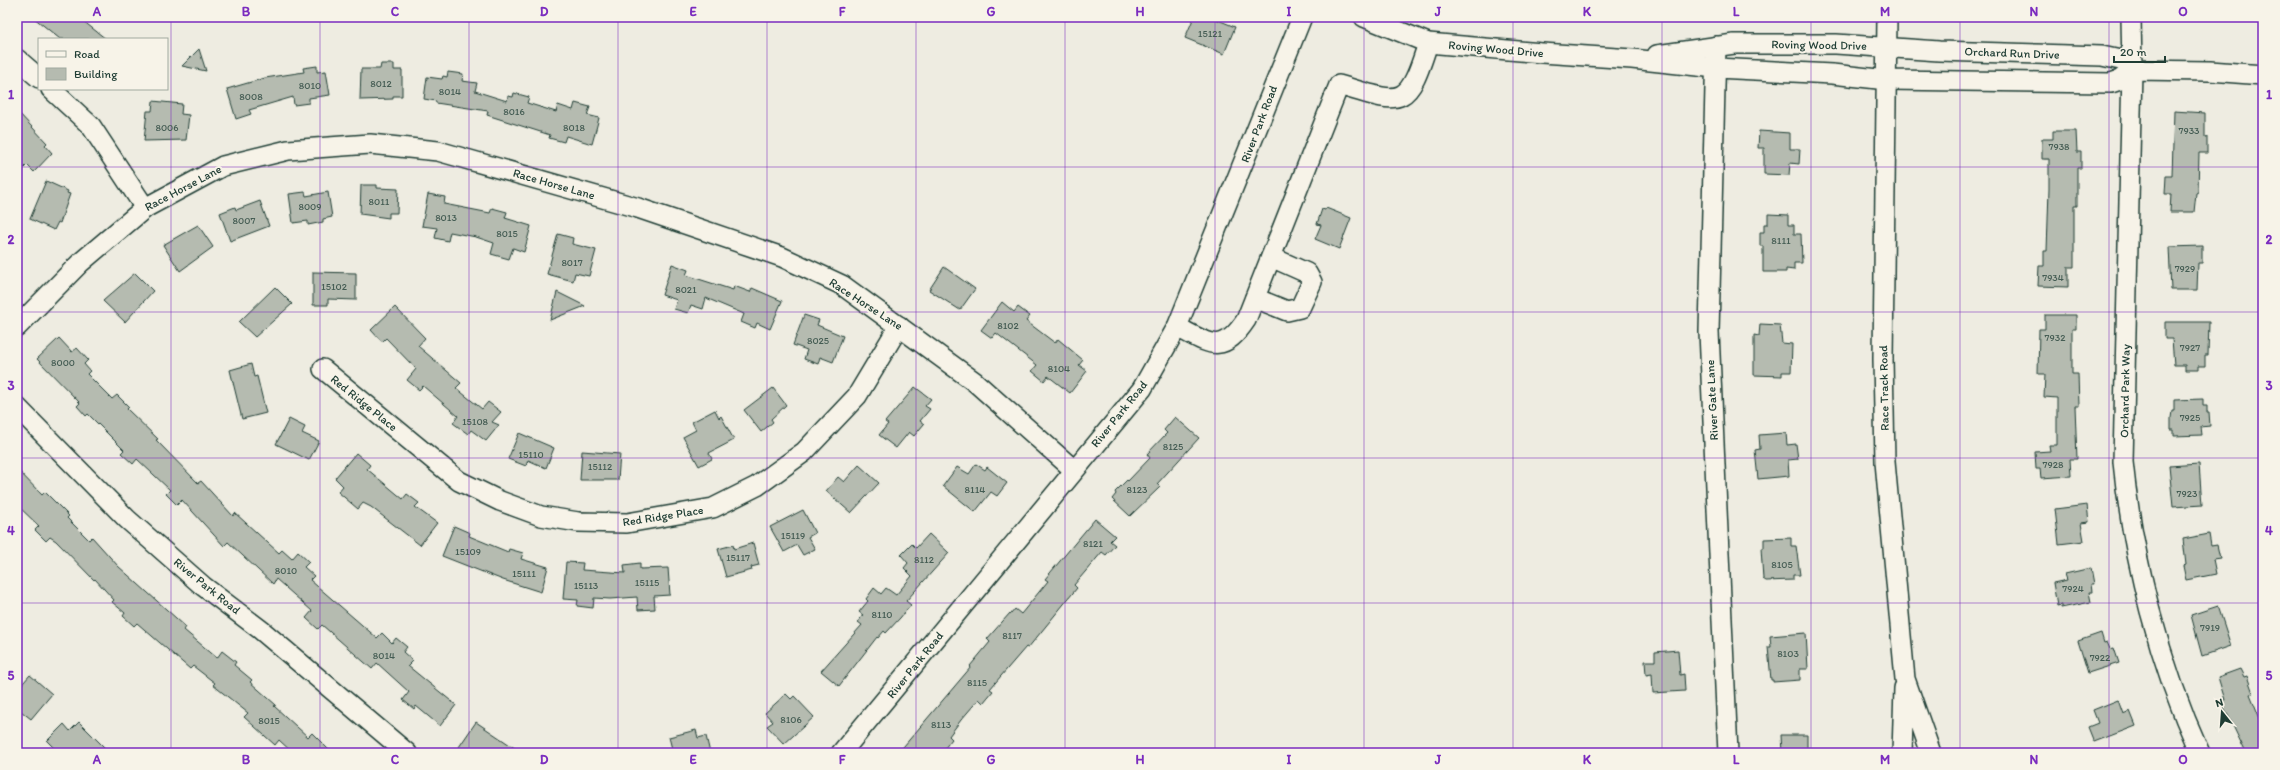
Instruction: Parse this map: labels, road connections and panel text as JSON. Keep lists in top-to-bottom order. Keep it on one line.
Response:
{"streets":{"street":["Roving Wood Drive","Orchard Run Drive","River Park Road","Race Horse Lane","Race Track Road","Orchard Park Way","River Gate Lane","Red Ridge Place"]},"crossings":[["Roving Wood Drive","Orchard Run Drive"],["Roving Wood Drive","Race Track Road"],["Roving Wood Drive","River Gate Lane"],["Orchard Run Drive","Race Track Road"],["Orchard Run Drive","Orchard Park Way"],["River Park Road","Race Horse Lane"],["Race Horse Lane","Red Ridge Place"]],"house_numbers":["15121","8012","8010","8014","8008","8016","8006","8018","7933","7938","8011","8009","8013","8007","8015","8111","8017","7929","7934","15102","8021","8102","7932","8025","7927","8000","8104","7925","15108","8125","15110","7928","15112","8114","8123","7923","15119","8121","15109","15117","8112","8105","8010","15111","15115","15113","7924","8110","7919","8117","8103","8014","7922","8115","8106","8015","8113"],"legend":["Road","Building"],"scale_bar":"20 m","north":"top","grid":{"columns":["A","B","C","D","E","F","G","H","I","J","K","L","M","N","O"],"rows":["1","2","3","4","5"]}}
